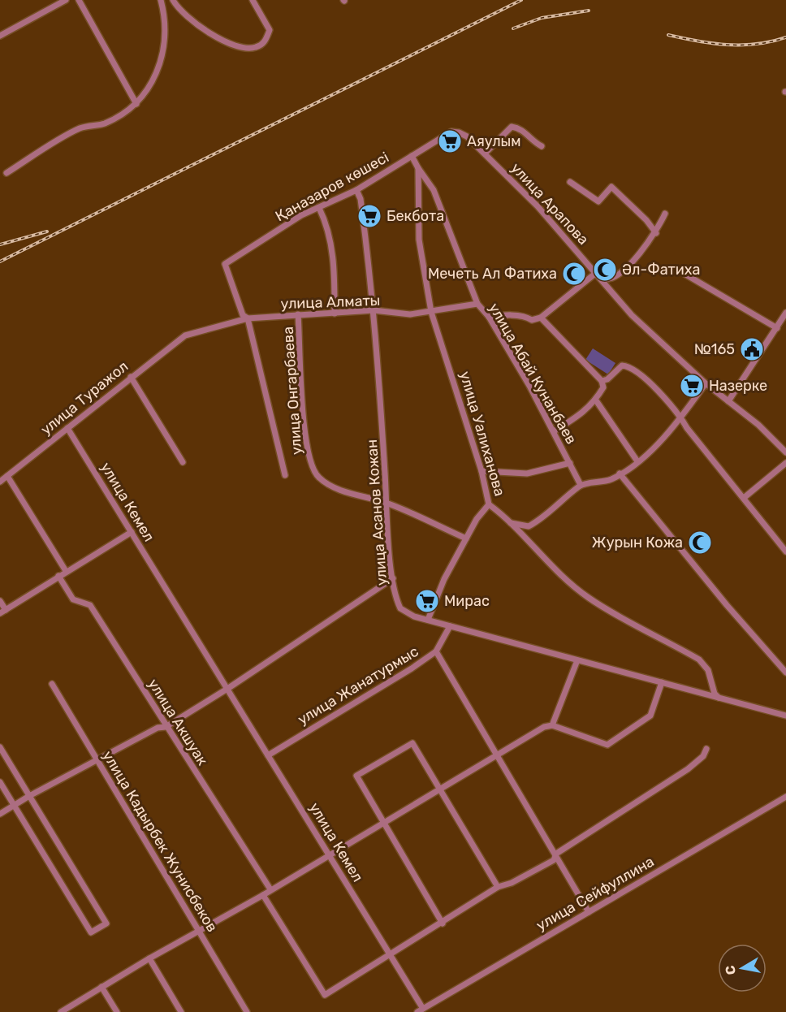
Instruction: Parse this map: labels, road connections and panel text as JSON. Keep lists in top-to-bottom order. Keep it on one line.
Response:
{"streets":{"street":["Қаназаров көшесі","улица Арапова","улица Алматы","улица Абай Кунанбаев","улица Онгарбаева","улица Туражол","улица Уалиханова","улица Кемел","улица Асанов Кожан","улица Жанатурмыс","улица Акшуак","улица Кадырбек Жунисбеков","улица Сейфуллина"]},"crossings":[["Қаназаров көшесі","улица Арапова"],["Қаназаров көшесі","улица Алматы"],["Қаназаров көшесі","улица Уалиханова"],["Қаназаров көшесі","улица Асанов Кожан"],["улица Алматы","улица Абай Кунанбаев"],["улица Алматы","улица Онгарбаева"],["улица Алматы","улица Туражол"],["улица Алматы","улица Уалиханова"],["улица Алматы","улица Асанов Кожан"],["улица Абай Кунанбаев","улица Уалиханова"],["улица Онгарбаева","улица Асанов Кожан"],["улица Туражол","улица Кемел"],["улица Уалиханова","улица Асанов Кожан"],["улица Кемел","улица Жанатурмыс"],["улица Кемел","улица Сейфуллина"],["улица Асанов Кожан","улица Жанатурмыс"]],"places":{"supermarket":["Аяулым","Бекбота","Назерке","Мирас"],"mosque":["Әл-Фатиха","Мечеть Ал Фатиха","Журын Кожа"],"public building":["№165"]},"north":"left"}
